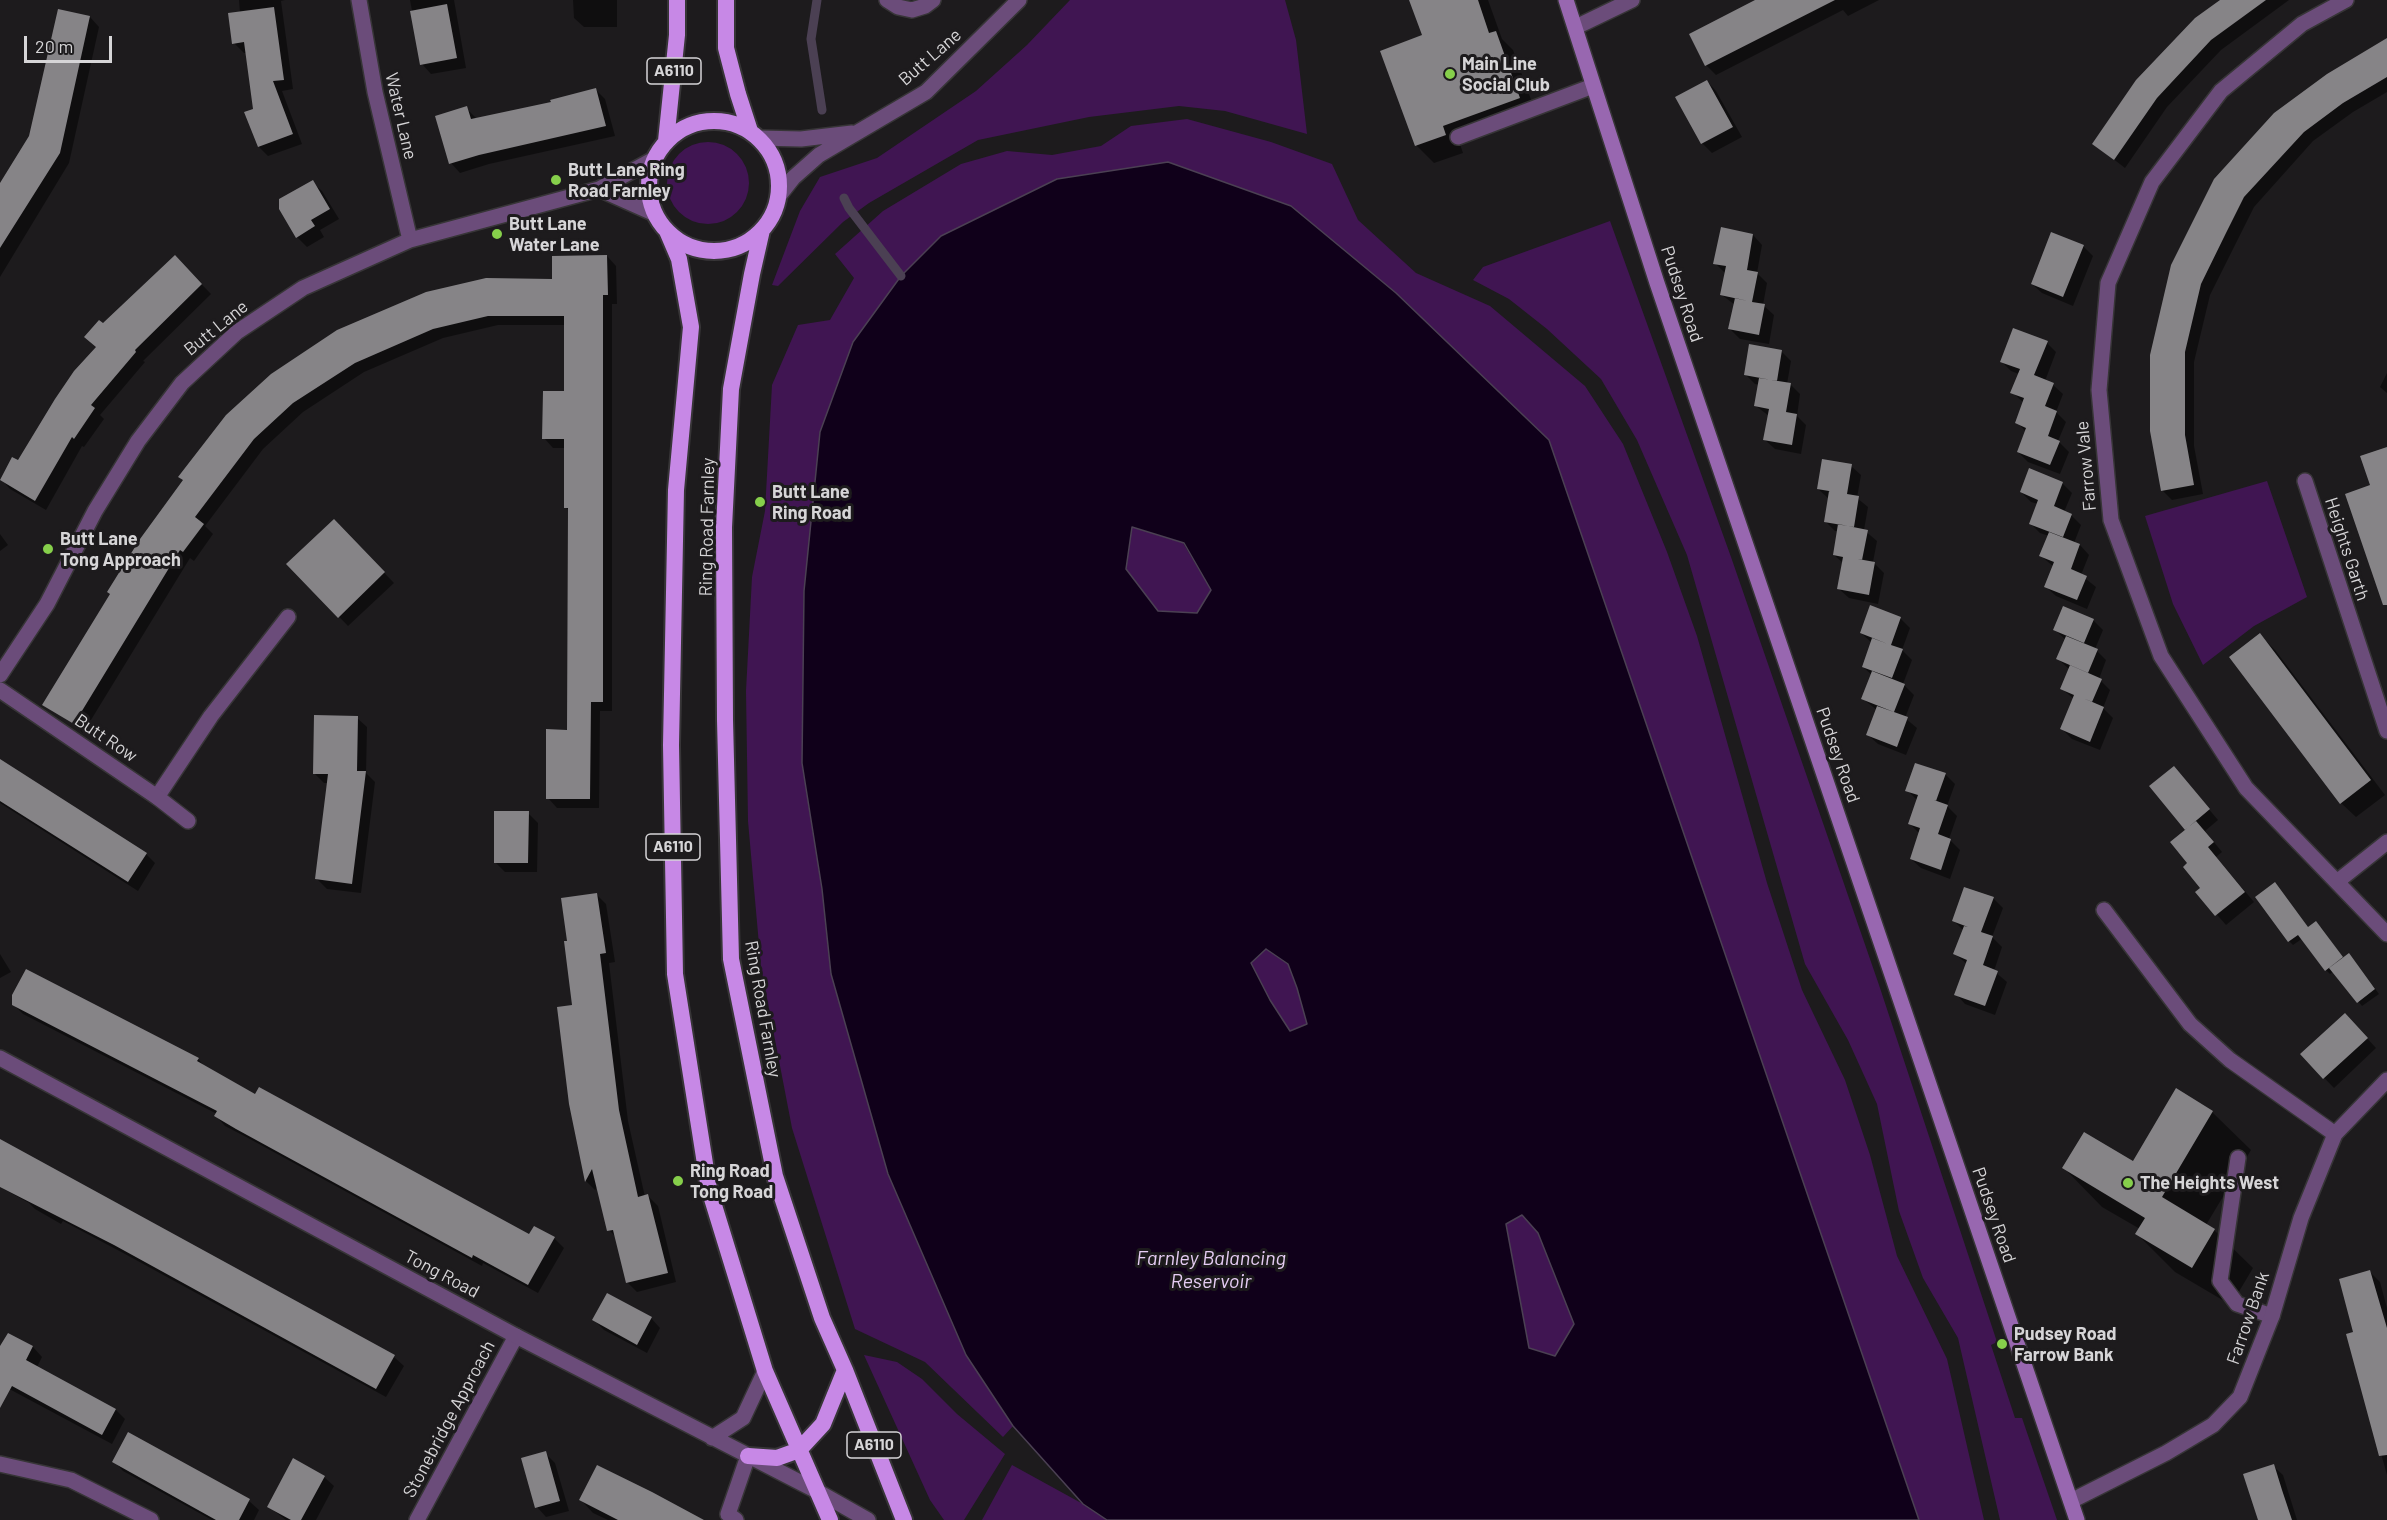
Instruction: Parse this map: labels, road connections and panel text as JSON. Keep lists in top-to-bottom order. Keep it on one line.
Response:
{"streets":{"highway":["A6110","Ring Road Farnley"],"main road":["Pudsey Road"],"street":["Butt Lane","Water Lane","Farrow Vale","Heights Garth","Butt Row","Tong Road","Farrow Bank","Stonebridge Approach"]},"crossings":[["Butt Lane","A6110"],["Butt Lane","Water Lane"],["Butt Lane","Ring Road Farnley"],["A6110","Ring Road Farnley"],["Pudsey Road","Farrow Bank"],["Ring Road Farnley","Tong Road"],["Tong Road","Stonebridge Approach"]],"water":["Farnley Balancing Reservoir"],"places":["Main Line Social Club","Butt Lane Ring Road Farnley","Butt Lane Water Lane","Butt Lane Ring Road","Butt Lane Tong Approach","Ring Road Tong Road","The Heights West","Pudsey Road Farrow Bank"],"scale_bar":"20 m"}
